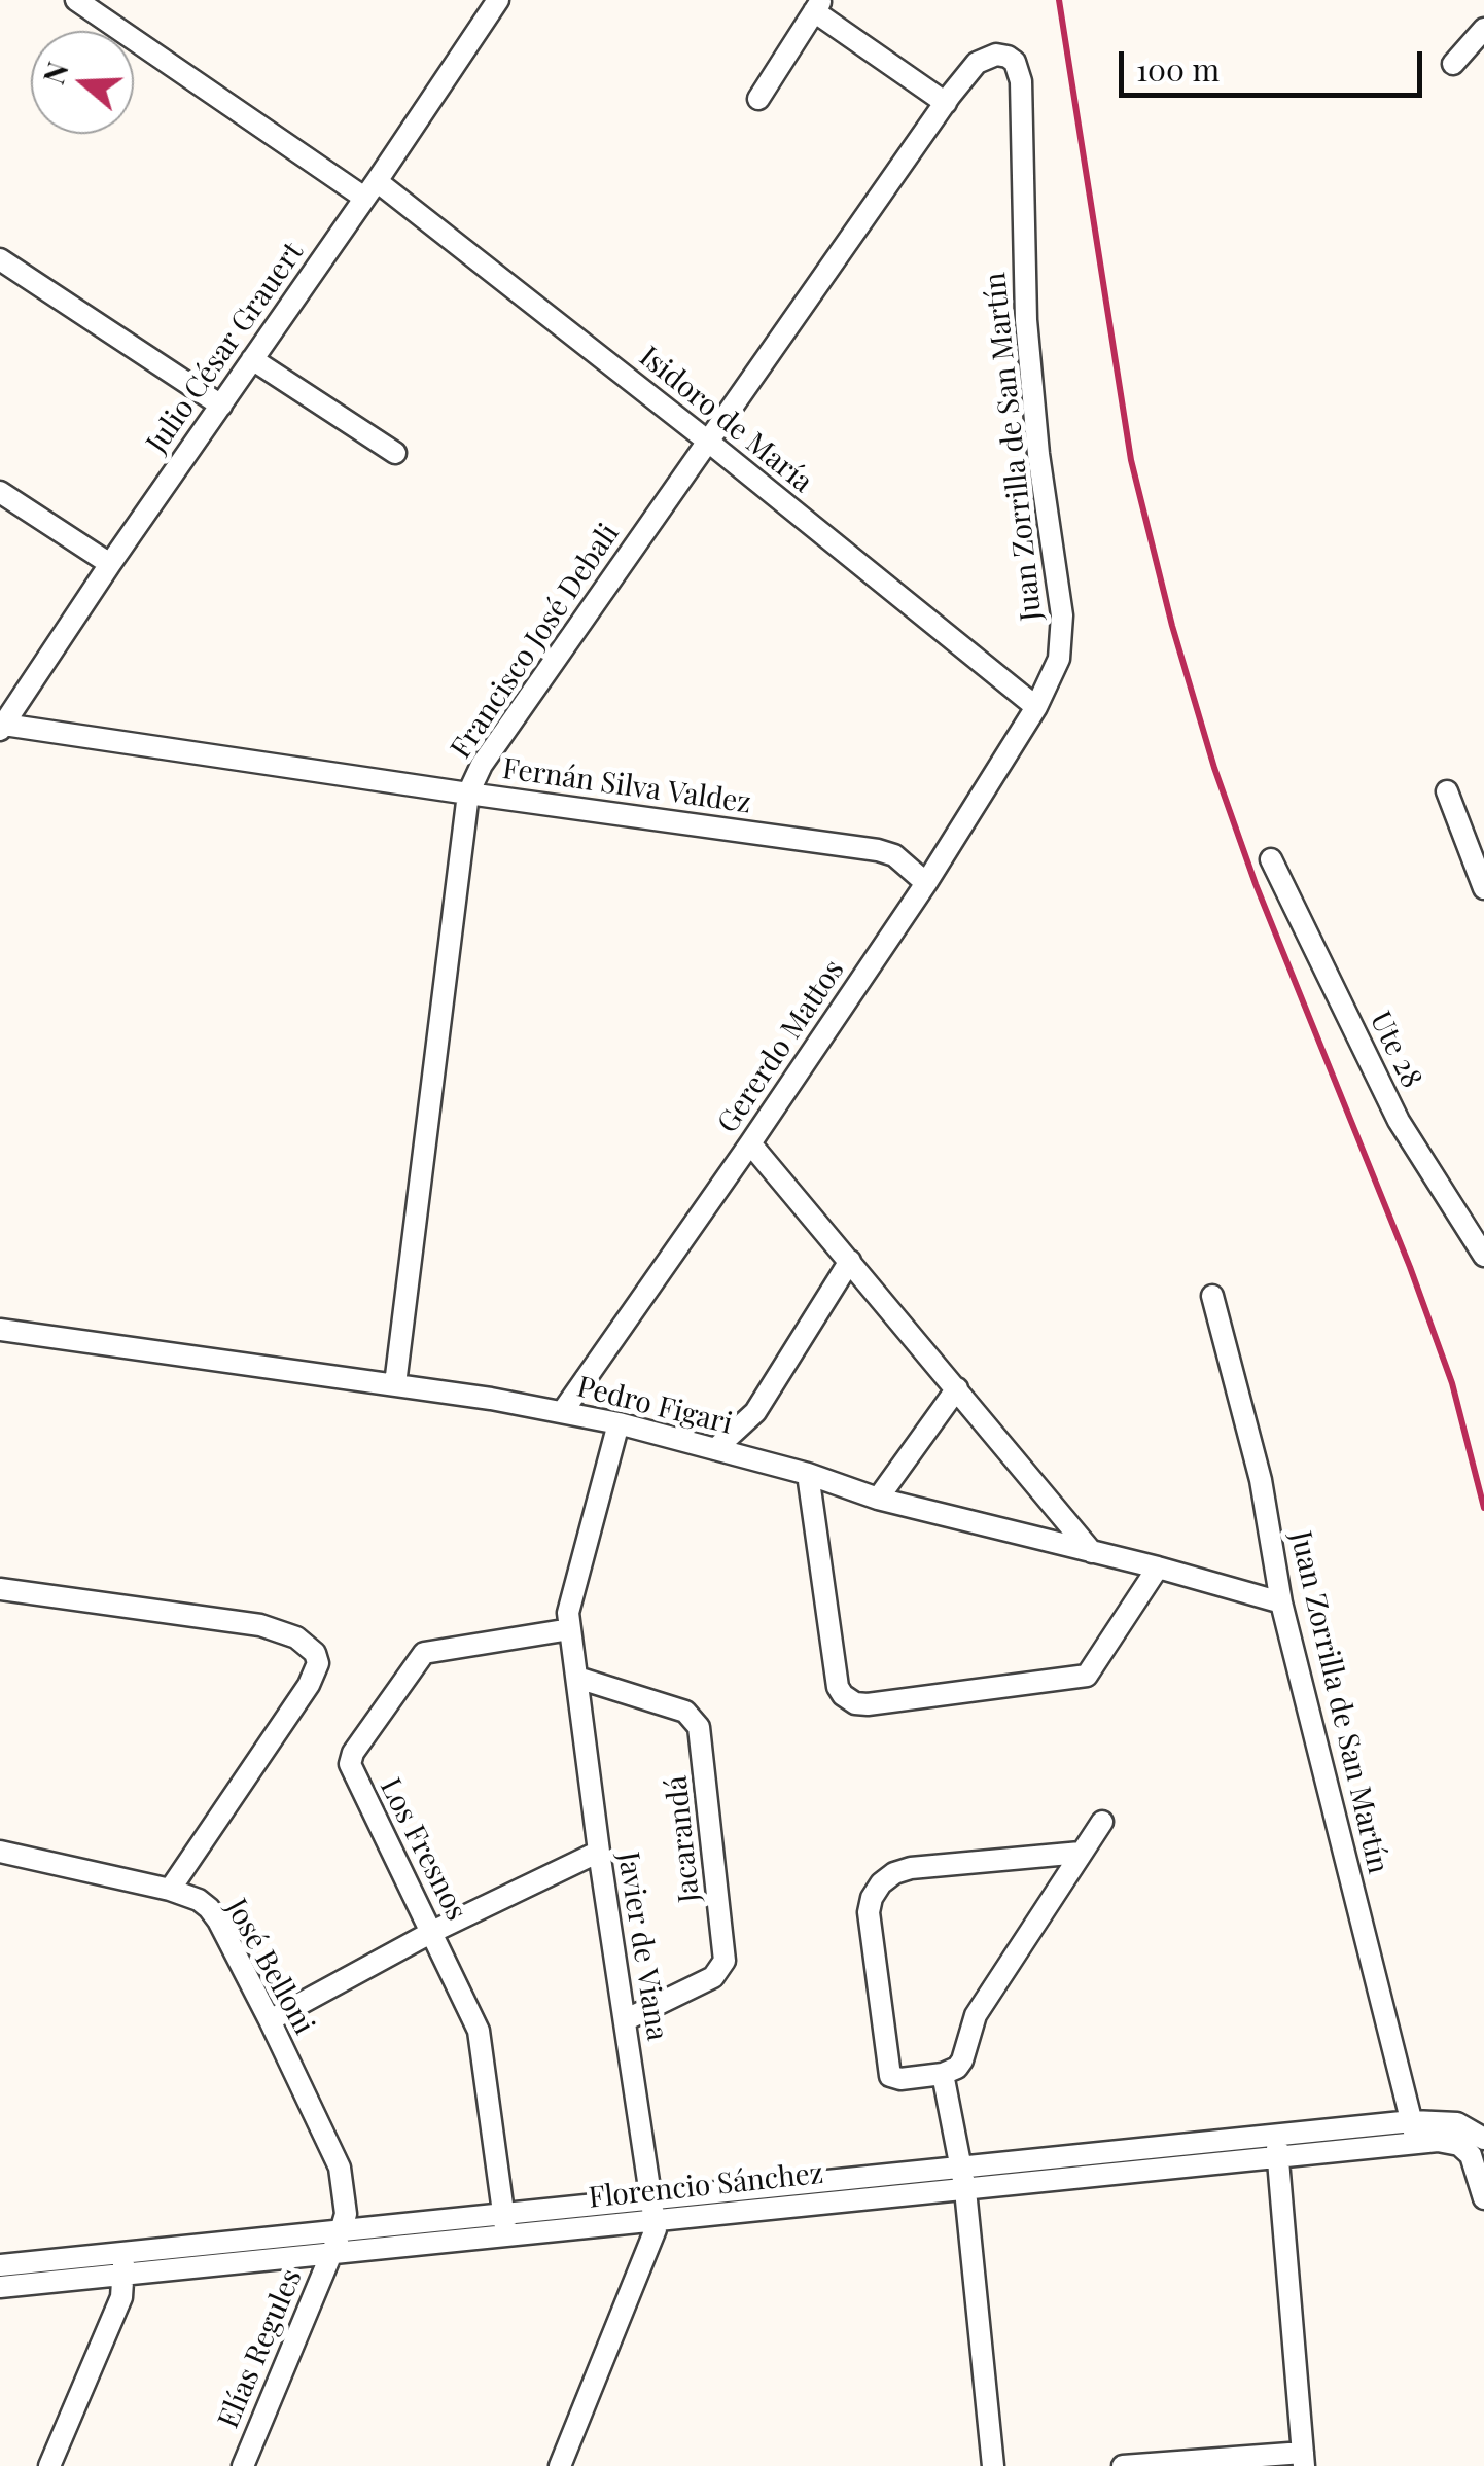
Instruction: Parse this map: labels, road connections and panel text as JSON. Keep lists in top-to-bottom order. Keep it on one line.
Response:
{"streets":{"street":["Julio César Grauert","Isidoro de María","Juan Zorrilla de San Martín","Francisco José Debali","Fernán Silva Valdez","Gererdo Mattos","Ute 28","Pedro Figari","Jacarandá","Los Fresnos","Javier de Viana","José Belloni","Florencio Sánchez","Elías Regules"]},"crossings":[["Julio César Grauert","Isidoro de María"],["Julio César Grauert","Fernán Silva Valdez"],["Isidoro de María","Juan Zorrilla de San Martín"],["Isidoro de María","Francisco José Debali"],["Isidoro de María","Gererdo Mattos"],["Juan Zorrilla de San Martín","Francisco José Debali"],["Juan Zorrilla de San Martín","Gererdo Mattos"],["Juan Zorrilla de San Martín","Pedro Figari"],["Juan Zorrilla de San Martín","Florencio Sánchez"],["Francisco José Debali","Fernán Silva Valdez"],["Francisco José Debali","Pedro Figari"],["Fernán Silva Valdez","Gererdo Mattos"],["Gererdo Mattos","Pedro Figari"],["Pedro Figari","Javier de Viana"],["Jacarandá","Javier de Viana"],["Los Fresnos","Javier de Viana"],["Los Fresnos","Florencio Sánchez"],["Javier de Viana","Florencio Sánchez"],["José Belloni","Florencio Sánchez"],["José Belloni","Elías Regules"],["Florencio Sánchez","Elías Regules"]],"scale_bar":"100 m","north":"left"}
